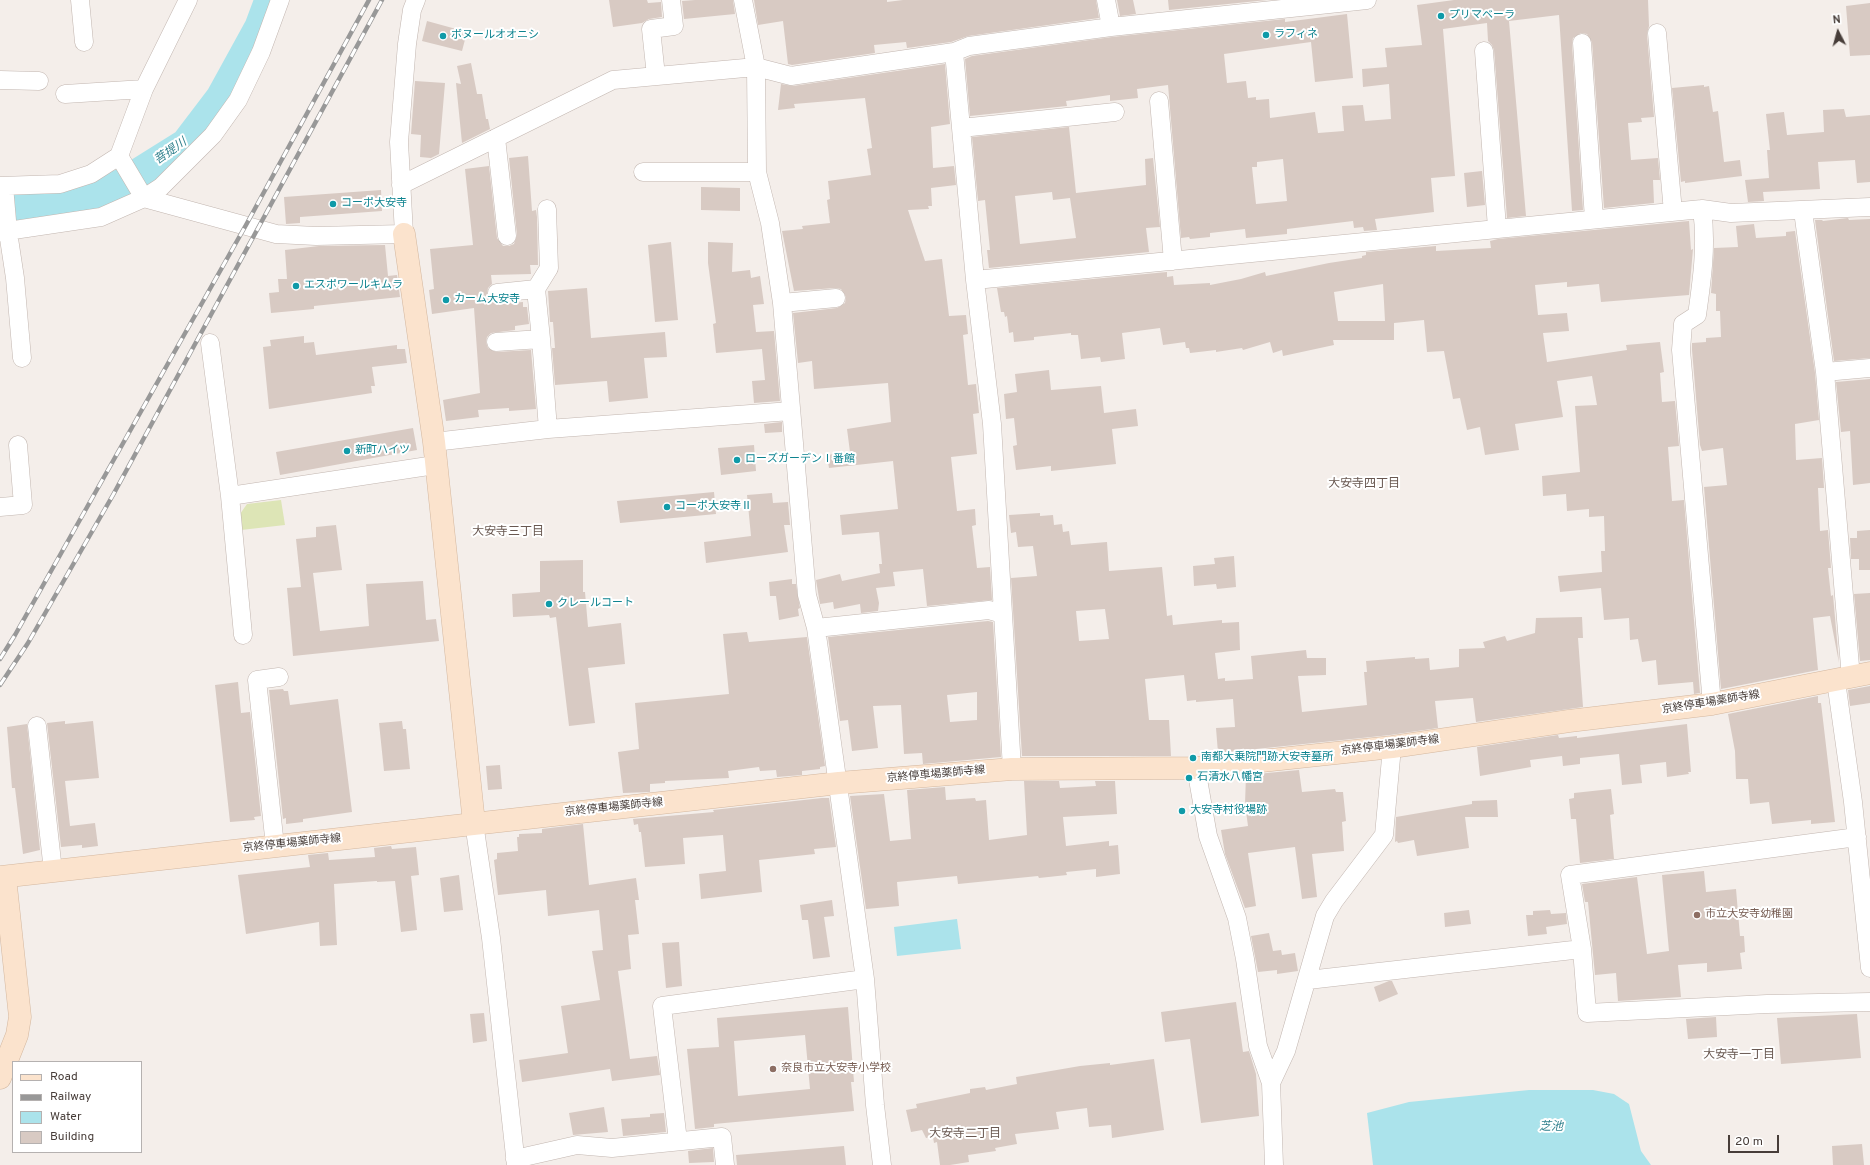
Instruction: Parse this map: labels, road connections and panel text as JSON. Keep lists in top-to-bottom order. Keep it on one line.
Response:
{"streets":{"main road":["京終停車場薬師寺線"]},"districts":["大安寺四丁目","大安寺三丁目","大安寺一丁目","大安寺二丁目"],"water":["菩提川","芝池"],"places":["プリマベーラ","ラフィネ","ボヌールオオニシ","コーポ大安寺","エスポワールキムラ","カーム大安寺","新町ハイツ","ローズガーデンⅠ番館","コーポ大安寺Ⅱ","クレールコート","南都大乗院門跡大安寺墓所","石清水八幡宮","大安寺村役場跡","市立大安寺幼稚園","奈良市立大安寺小学校"],"legend":["Road","Railway","Water","Building"],"scale_bar":"20 m","north":"top"}
